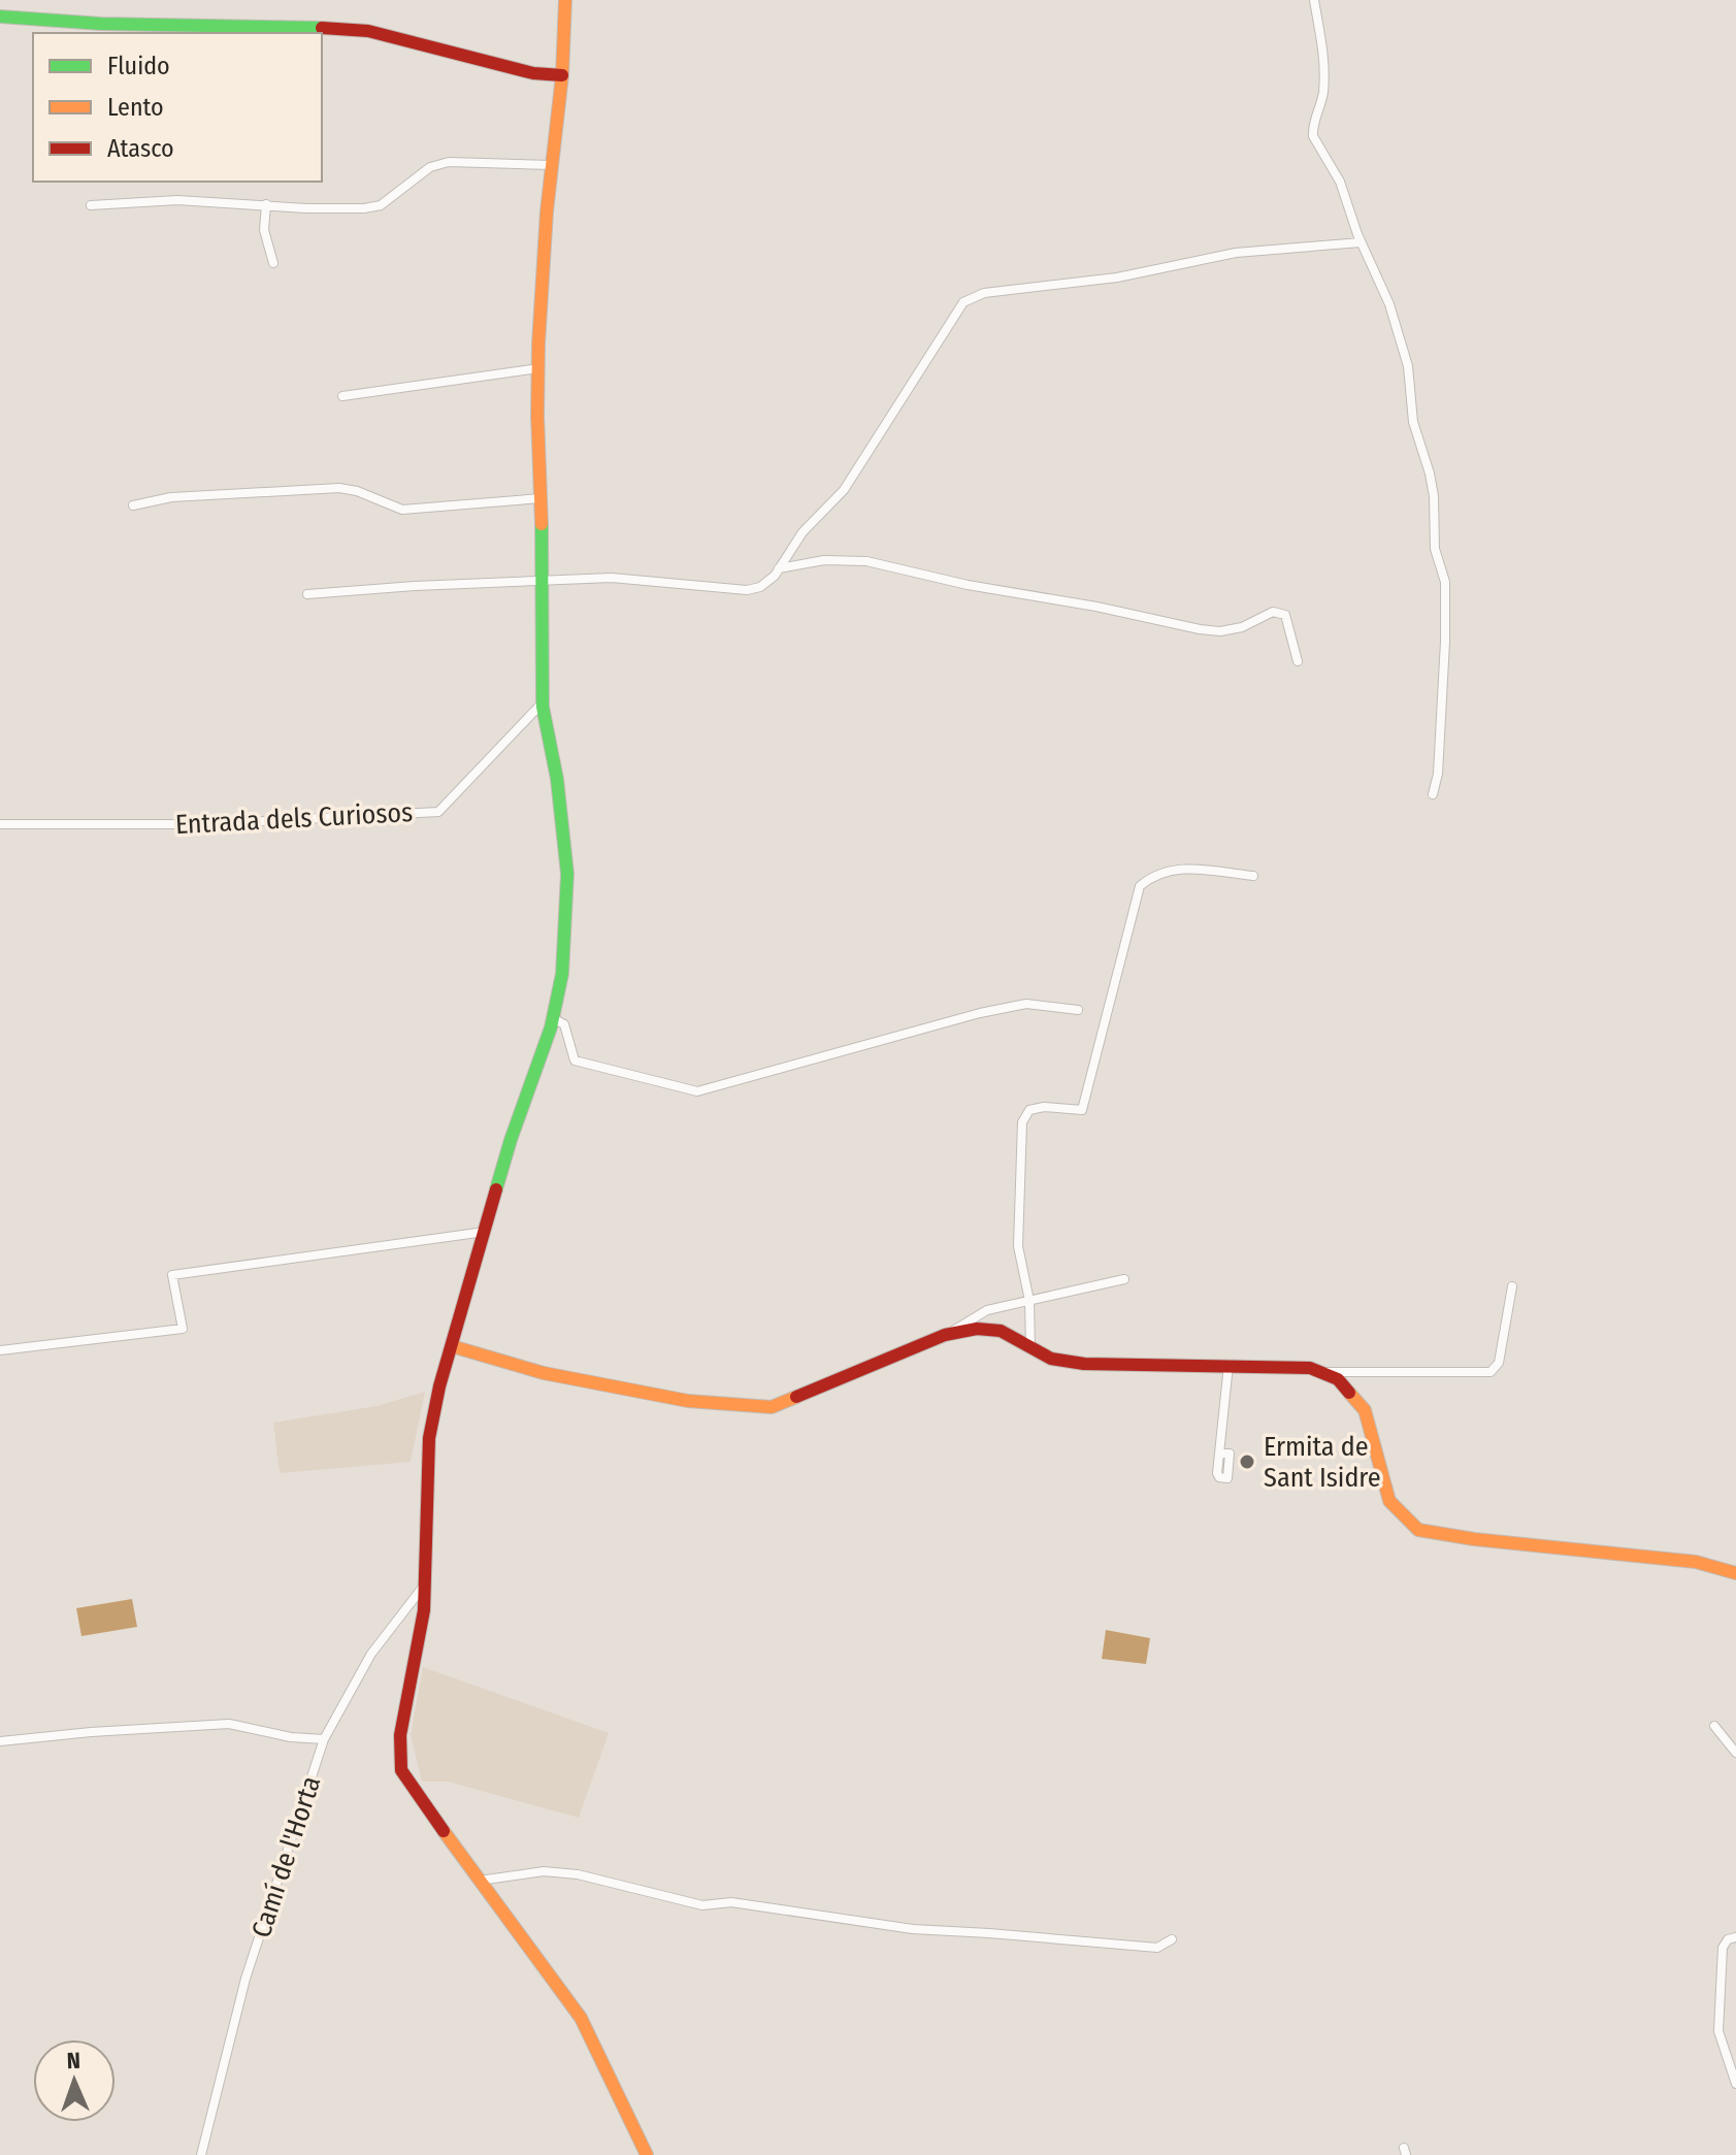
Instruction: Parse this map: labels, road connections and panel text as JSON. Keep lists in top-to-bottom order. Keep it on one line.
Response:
{"streets":{"street":["Entrada dels Curiosos","Camí de l'Horta"]},"places":["Ermita de Sant Isidre"],"legend":["Fluido","Lento","Atasco"],"north":"top"}
